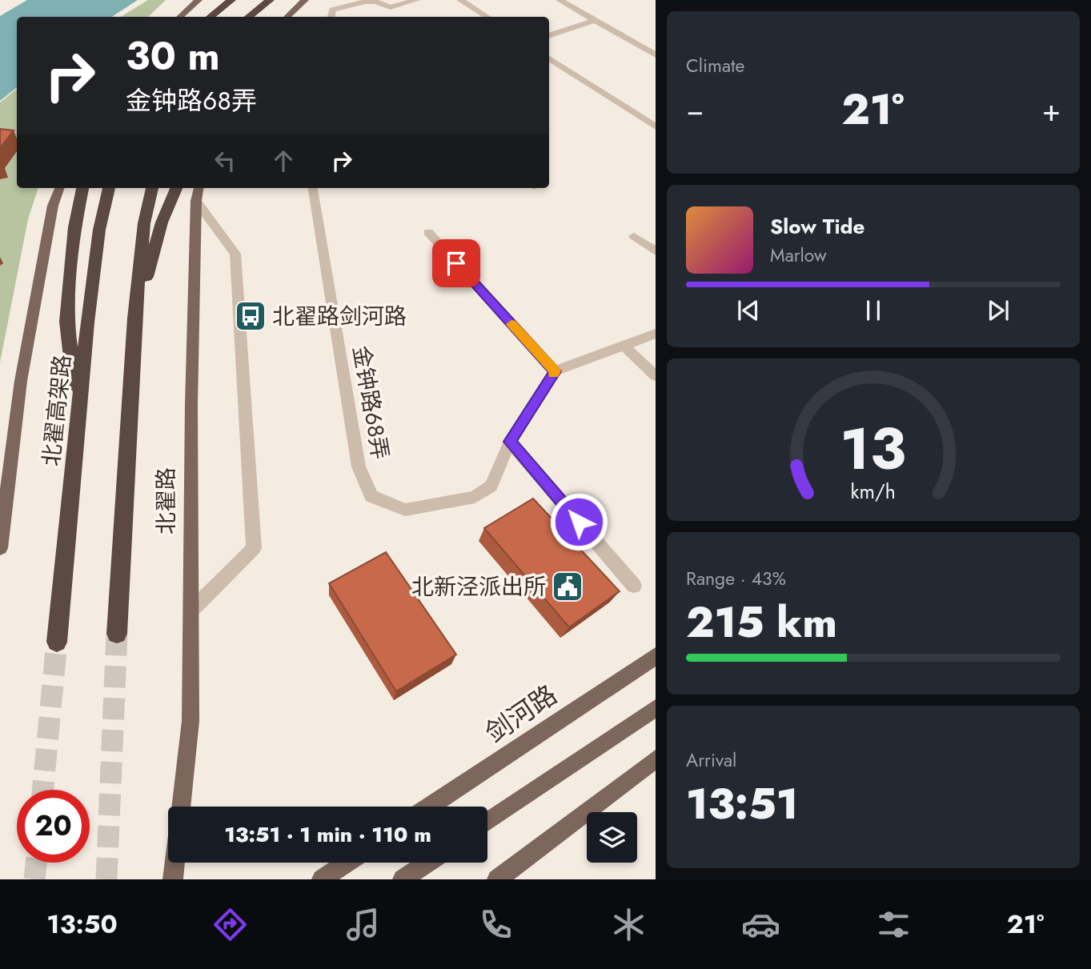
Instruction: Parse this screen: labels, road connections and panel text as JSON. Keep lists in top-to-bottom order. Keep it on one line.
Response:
{"streets":{"highway":["北翟高架路"],"main road":["北翟路","剑河路"],"street":["金钟路68弄"]},"places":{"bus stop":["北翟路剑河路"],"public building":["北新泾派出所"]},"page":{"tile":["Climate",["Range · 43%","215 km"],["Arrival","13:51"]],"turn":["30 m","金钟路68弄"],"heat":["−","21°","+"],"song":["Slow Tide","Marlow"],"limit":"20","trip":"13:51 · 1 min · 110 m","tabs":["13:50","21°"],"gauge":["13","km/h"]}}
